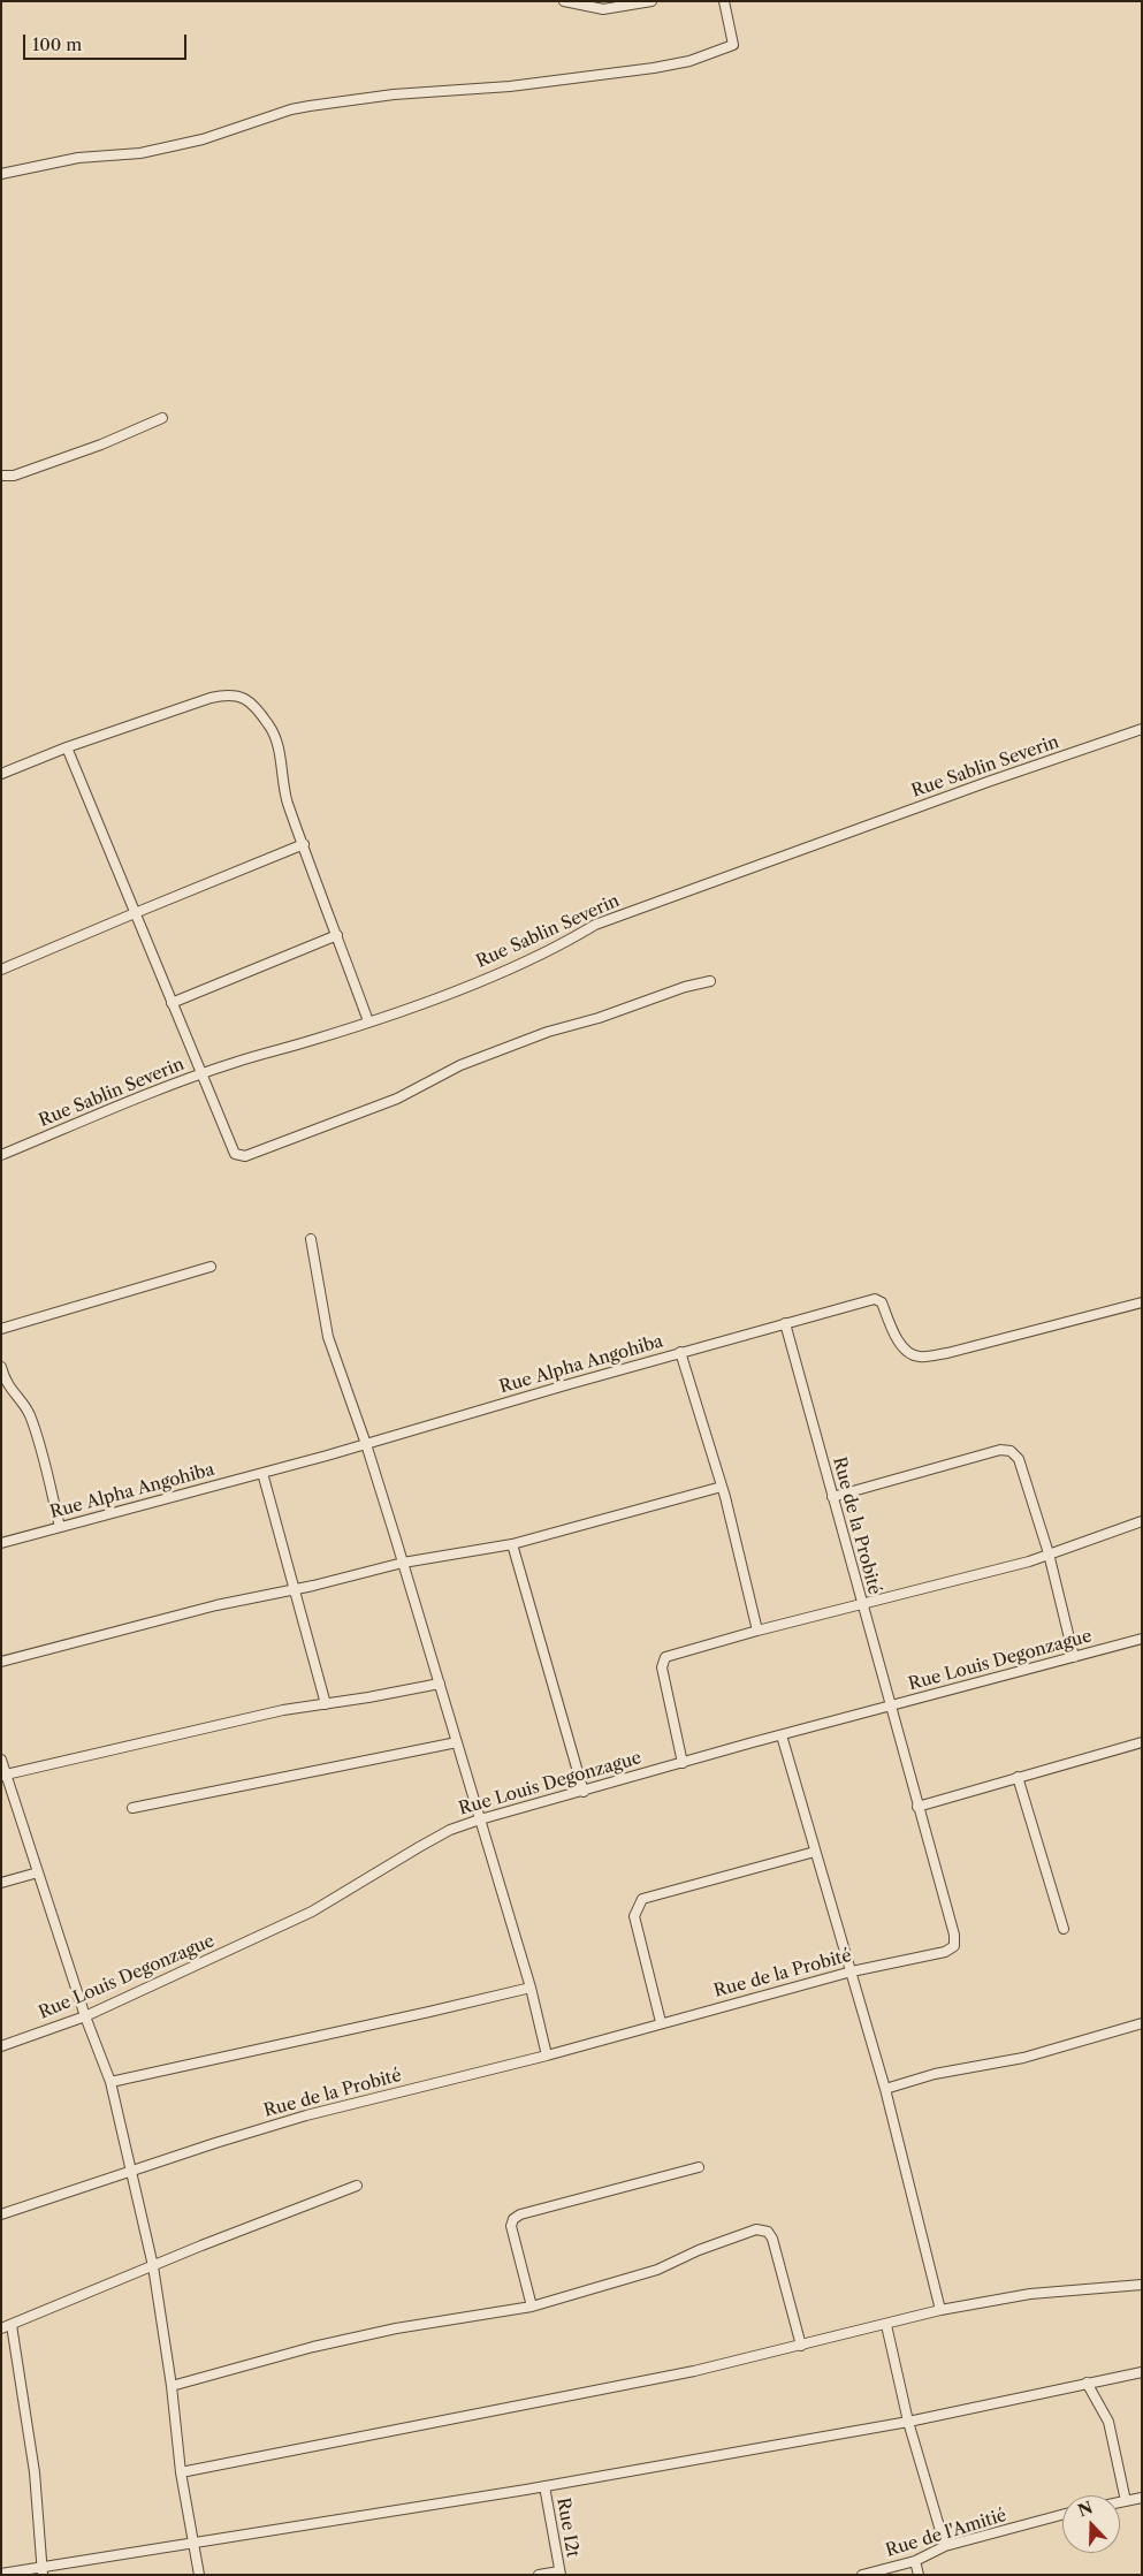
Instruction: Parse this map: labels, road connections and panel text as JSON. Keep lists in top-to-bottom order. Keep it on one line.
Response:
{"streets":{"street":["Rue Sablin Severin","Rue Alpha Angohiba","Rue de la Probité","Rue Louis Degonzague","Rue I2t","Rue de l'Amitié"]},"crossings":[["Rue Alpha Angohiba","Rue de la Probité"],["Rue de la Probité","Rue Louis Degonzague"]],"scale_bar":"100 m","north":"top"}
